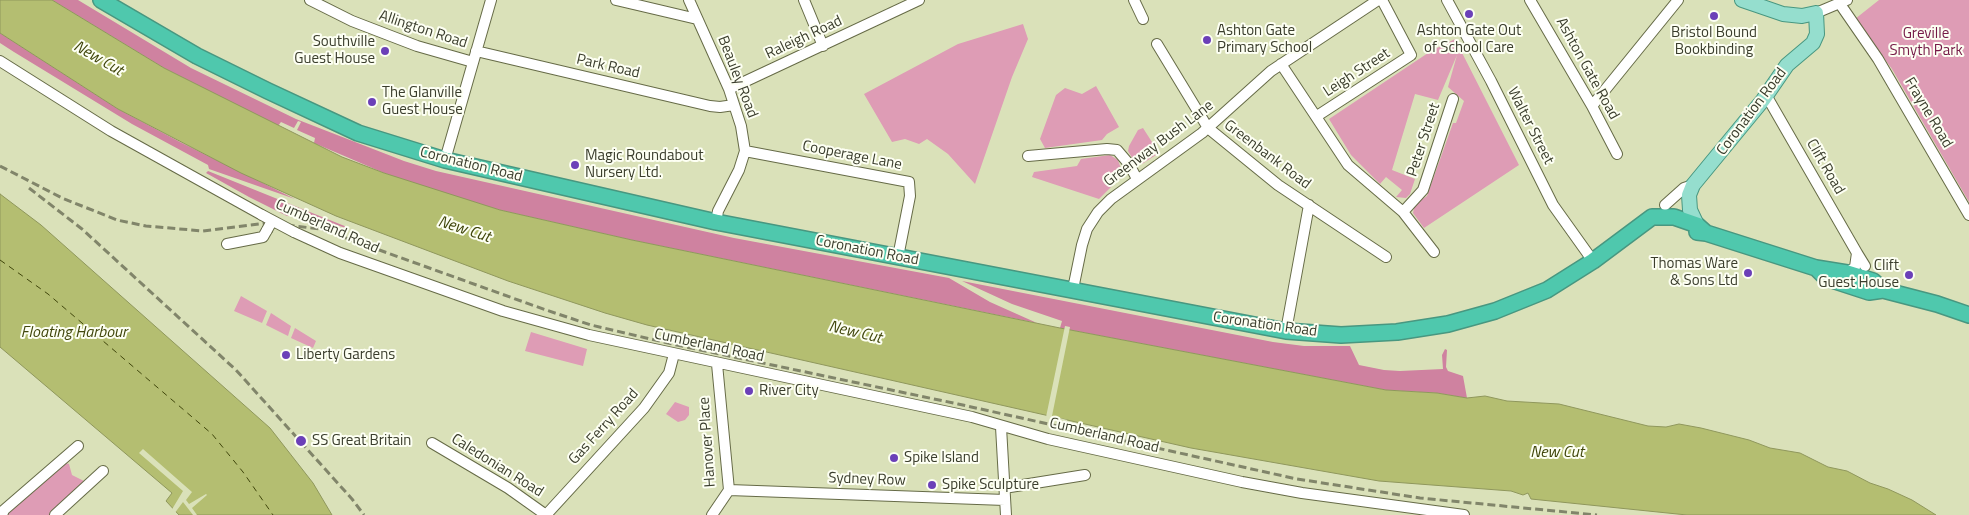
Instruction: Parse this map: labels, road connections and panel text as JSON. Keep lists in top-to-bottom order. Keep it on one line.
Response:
{"streets":{"highway":["Coronation Road"],"street":["Allington Road","Raleigh Road","Park Road","Ashton Gate Road","Leigh Street","Beauley Road","Frayne Road","Walter Street","Peter Street","Greenway Bush Lane","Greenbank Road","Cooperage Lane","Clift Road","Cumberland Road","Gas Ferry Road","Hanover Place","Caledonian Road","Sydney Row"]},"crossings":[["Raleigh Road","Beauley Road"],["Park Road","Beauley Road"],["Leigh Street","Greenway Bush Lane"],["Beauley Road","Cooperage Lane"],["Coronation Road","Walter Street"],["Coronation Road","Greenway Bush Lane"],["Coronation Road","Greenbank Road"],["Coronation Road","Cooperage Lane"],["Coronation Road","Clift Road"],["Greenway Bush Lane","Greenbank Road"],["Cumberland Road","Gas Ferry Road"],["Cumberland Road","Hanover Place"],["Gas Ferry Road","Caledonian Road"],["Hanover Place","Sydney Row"]],"water":["New Cut","Floating Harbour"],"parks":["Greville Smyth Park"],"places":["Ashton Gate Out of School Care","Bristol Bound Bookbinding","Ashton Gate Primary School","Southville Guest House","The Glanville Guest House","Magic Roundabout Nursery Ltd.","Thomas Ware & Sons Ltd","Clift Guest House","Liberty Gardens","River City","SS Great Britain","Spike Island","Spike Sculpture"]}
